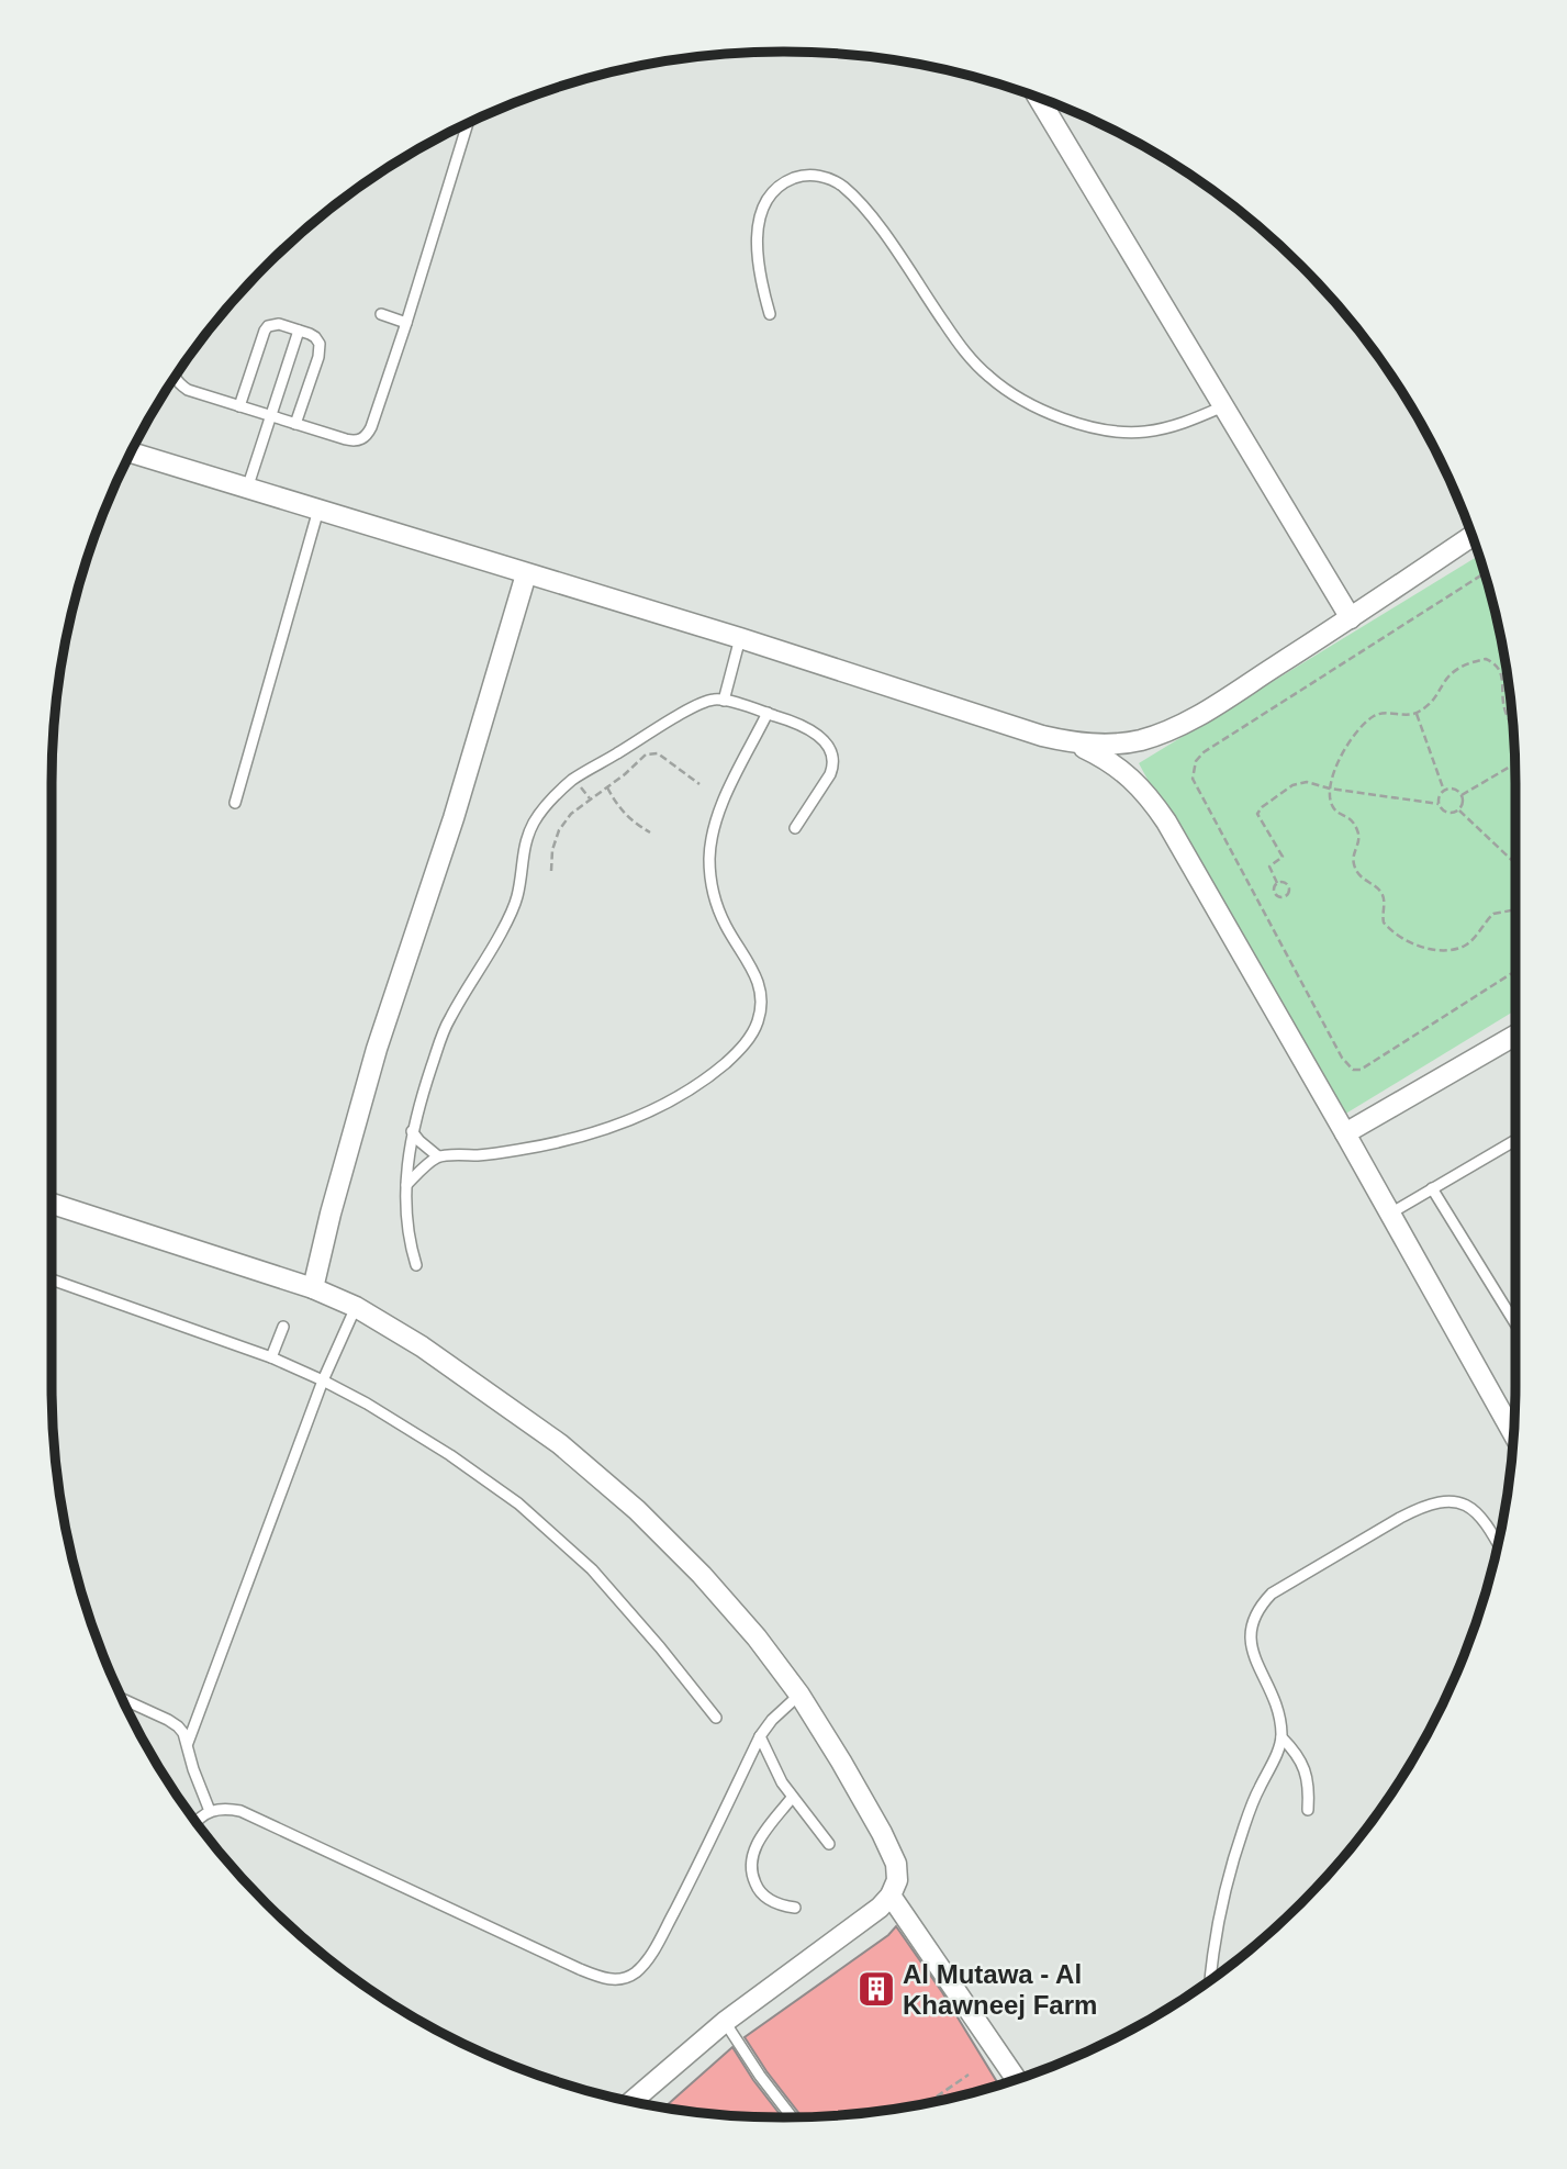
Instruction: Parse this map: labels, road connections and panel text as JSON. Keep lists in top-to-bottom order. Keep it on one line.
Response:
{"places":{"building":["Al Mutawa - Al Khawneej Farm"]}}
